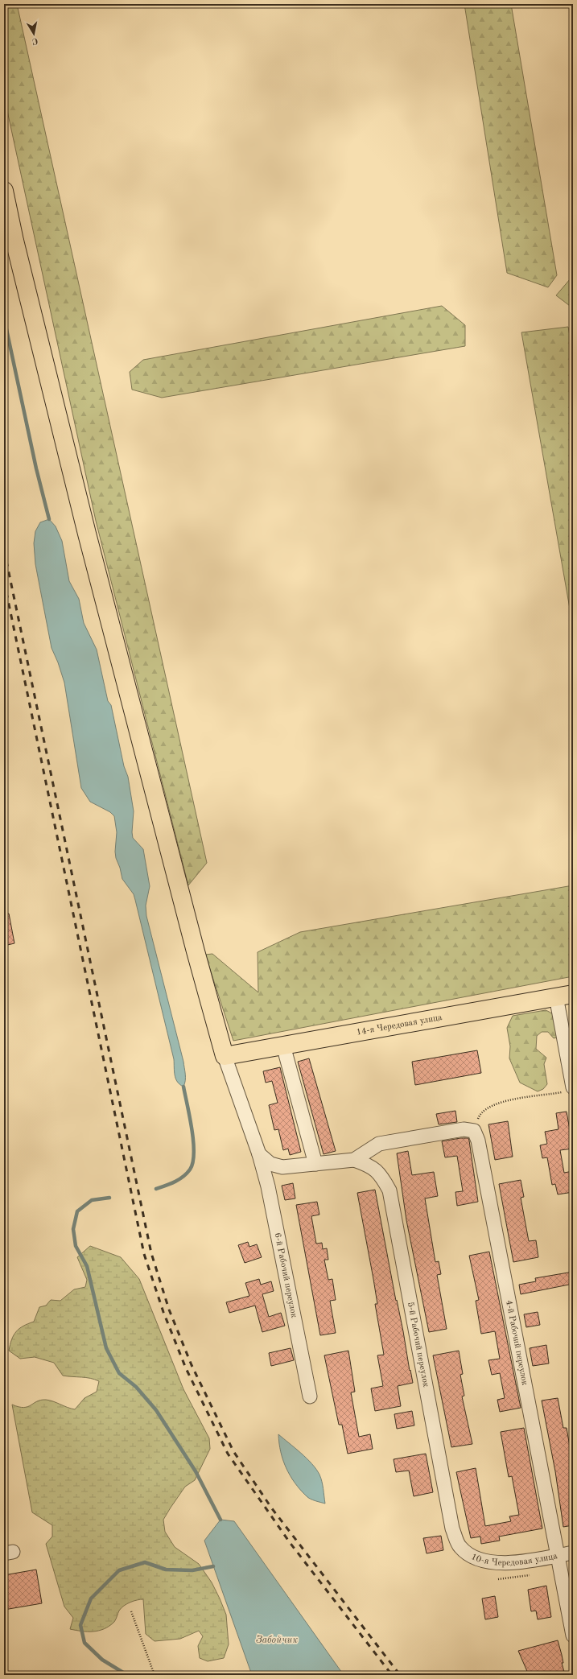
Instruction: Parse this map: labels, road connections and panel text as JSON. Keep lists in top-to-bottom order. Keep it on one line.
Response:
{"streets":{"main road":["14-я Чередовая улица"],"street":["6-й Рабочий переулок","4-й Рабочий переулок","5-й Рабочий переулок","10-я Чередовая улица"]},"crossings":[["14-я Чередовая улица","6-й Рабочий переулок"],["4-й Рабочий переулок","10-я Чередовая улица"],["5-й Рабочий переулок","10-я Чередовая улица"]],"water":["Забойчик"],"north":"bottom"}
